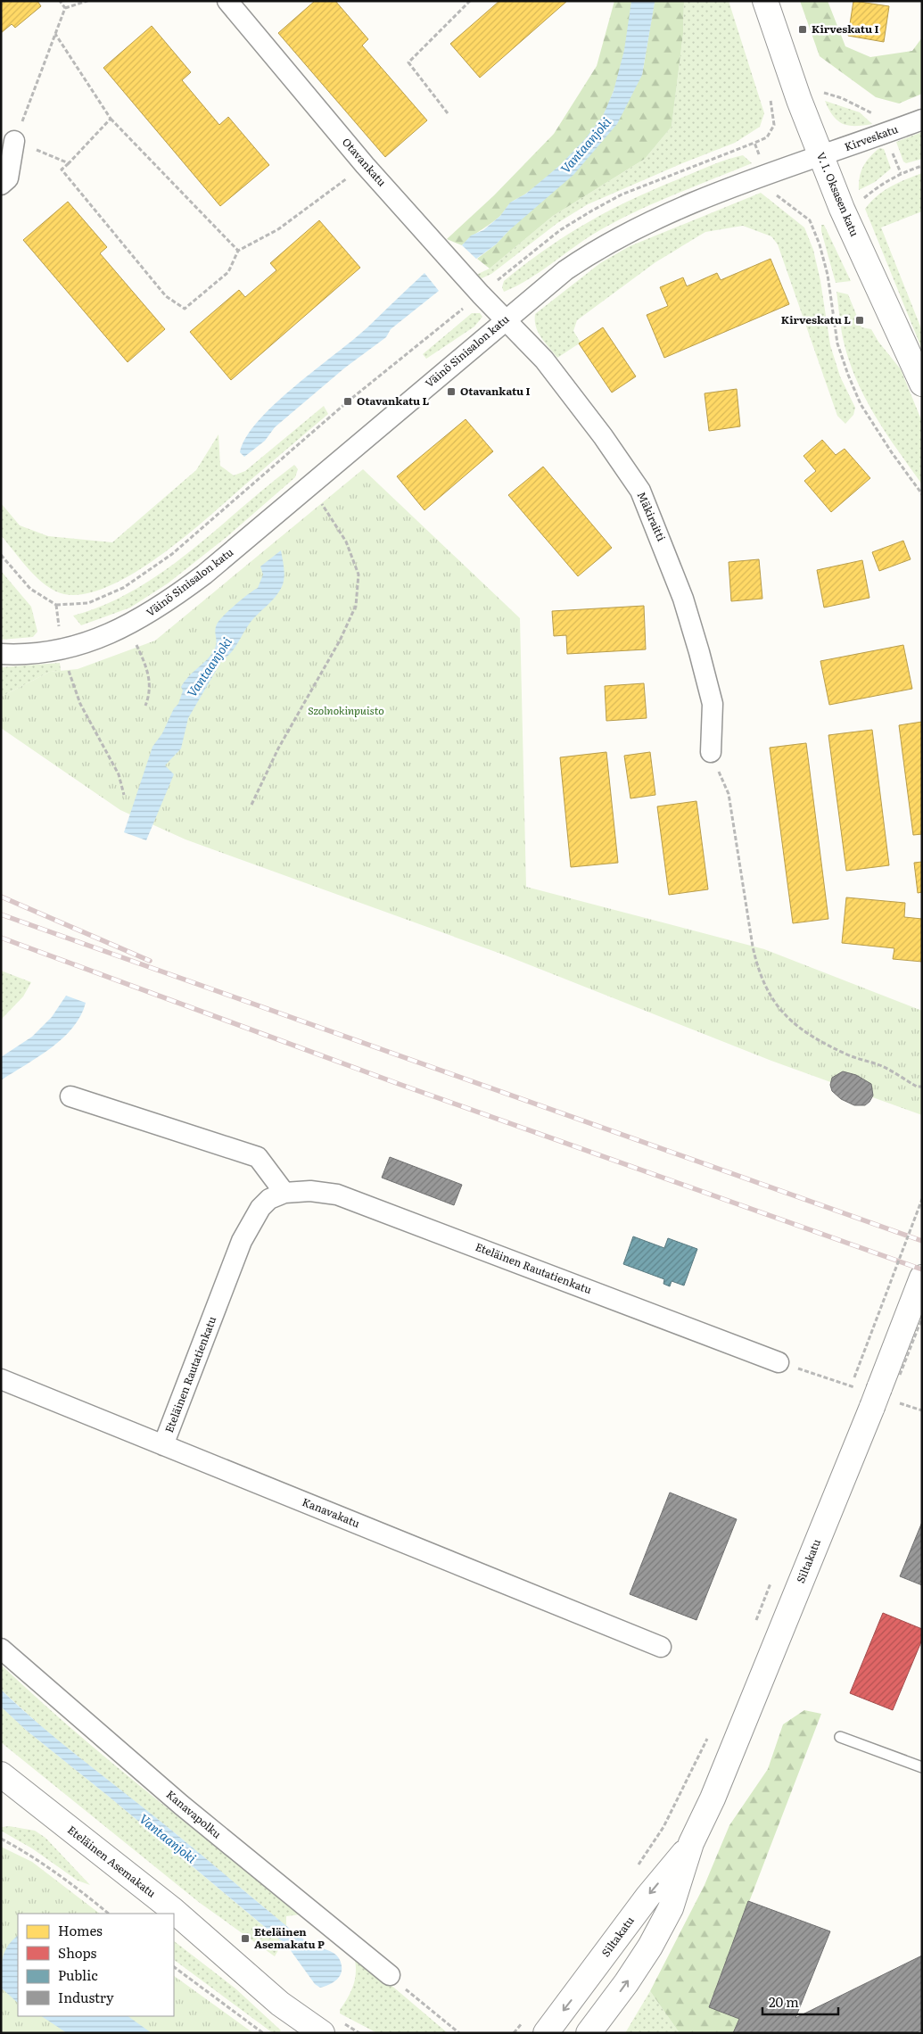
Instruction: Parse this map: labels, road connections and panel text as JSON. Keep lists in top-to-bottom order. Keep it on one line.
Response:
{"streets":{"street":["Kirveskatu","Otavankatu","V. I. Oksasen katu","Väinö Sinisalon katu","Mäkiraitti","Eteläinen Rautatienkatu","Kanavakatu","Siltakatu","Kanavapolku","Eteläinen Asemakatu"]},"crossings":[["Kirveskatu","V. I. Oksasen katu"],["Kirveskatu","Väinö Sinisalon katu"],["Otavankatu","Väinö Sinisalon katu"],["Otavankatu","Mäkiraitti"],["V. I. Oksasen katu","Väinö Sinisalon katu"],["Väinö Sinisalon katu","Mäkiraitti"],["Eteläinen Rautatienkatu","Kanavakatu"]],"water":["Vantaanjoki"],"parks":["Szolnokinpuisto"],"places":{"transit":["Kirveskatu I","Kirveskatu L","Otavankatu I","Otavankatu L","Eteläinen Asemakatu P"]},"legend":["Homes","Shops","Public","Industry"],"scale_bar":"20 m"}
